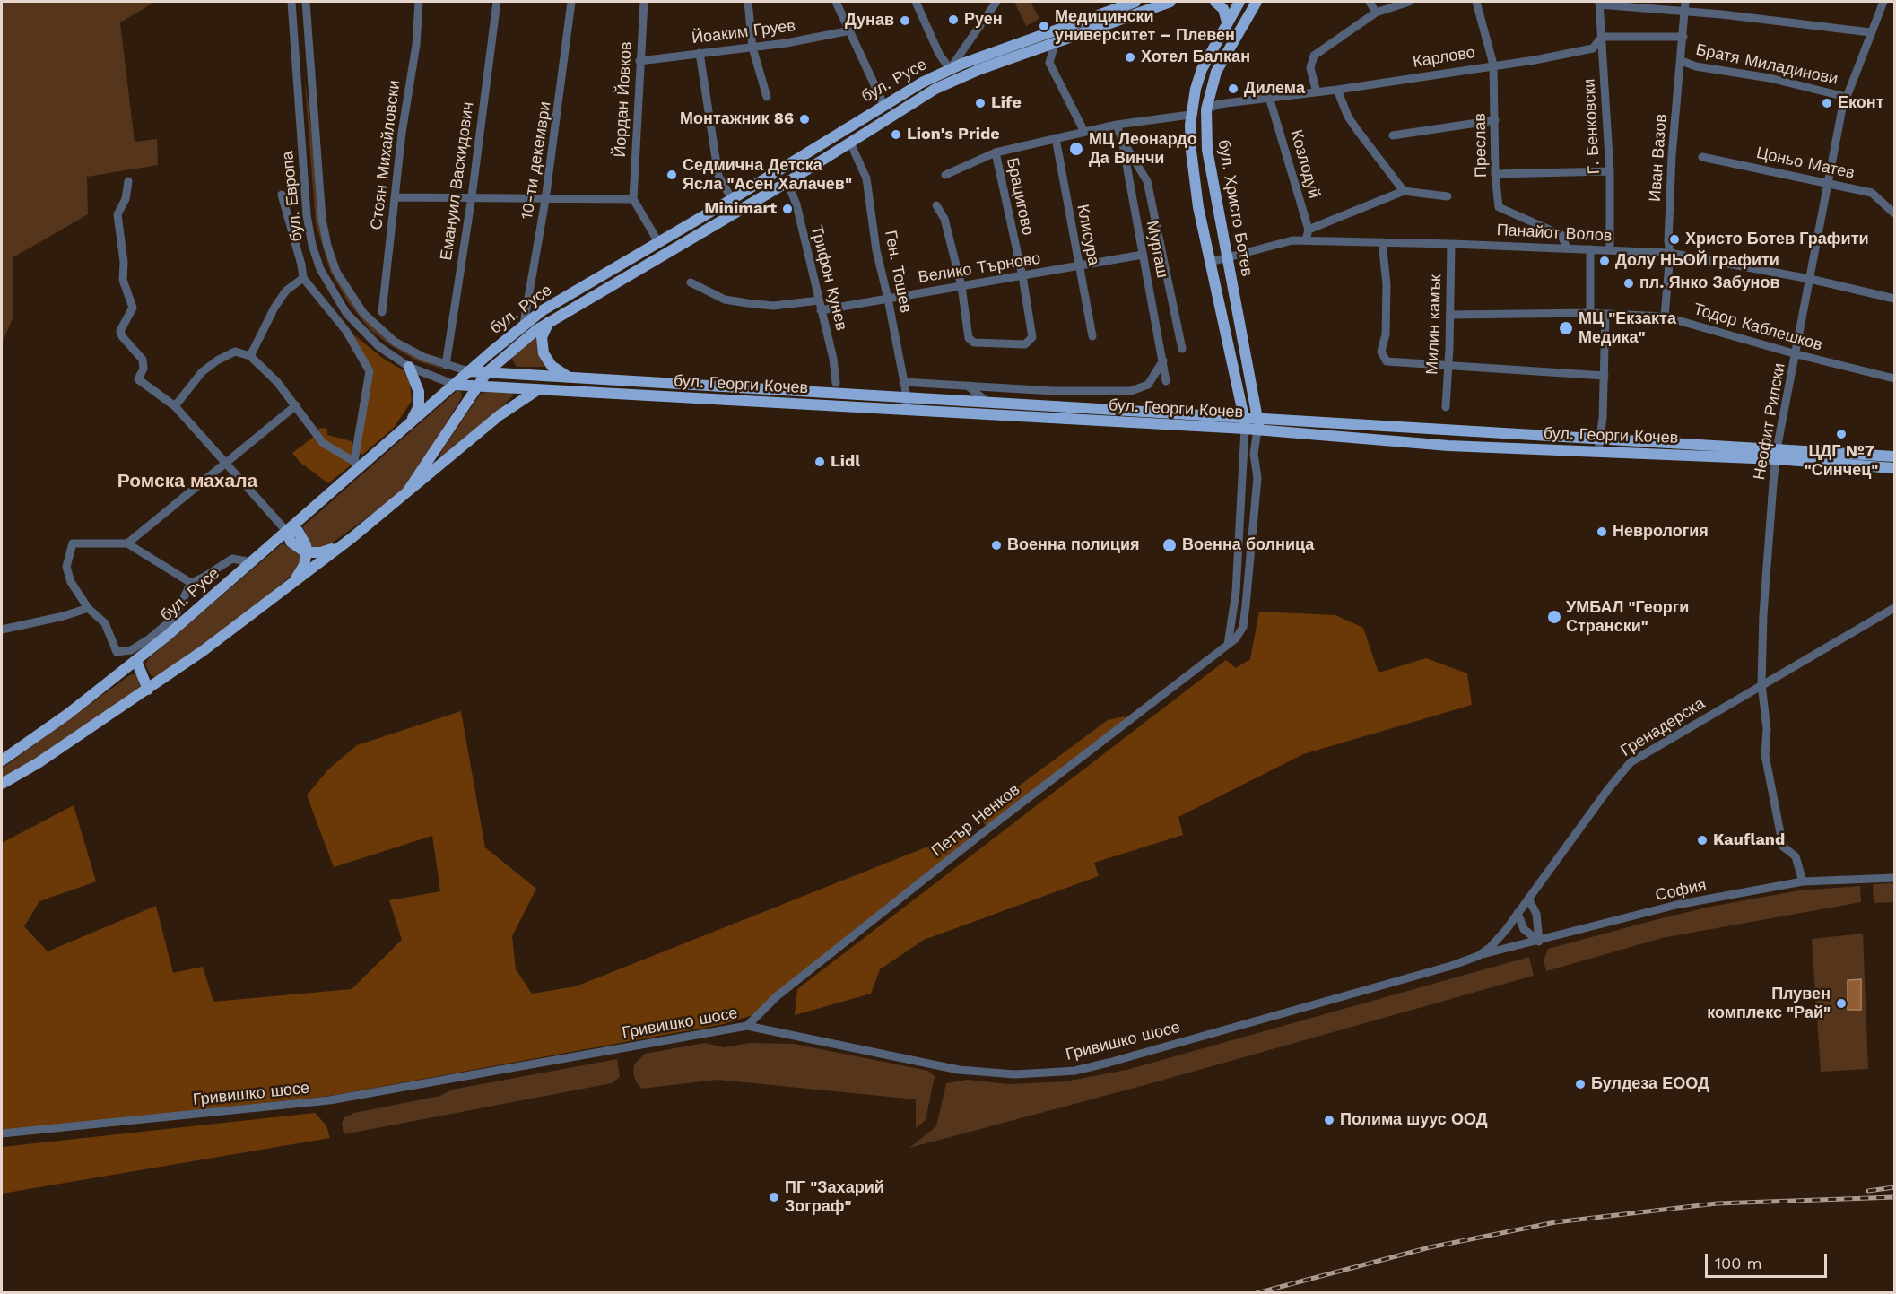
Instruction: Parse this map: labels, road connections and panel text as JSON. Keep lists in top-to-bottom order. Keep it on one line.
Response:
{"streets":{"main road":["бул. Русе","бул. Христо Ботев","бул. Георги Кочев"],"street":["Йоаким Груев","Карлово","Братя Миладинови","Йордан Йовков","Г. Бенковски","Преслав","Стоян Михайловски","Иван Вазов","10-ти декември","Цоньо Матев","Козлодуй","Емануил Васкидович","бул. Европа","Брацигово","Панайот Волов","Клисура","Мургаш","Велико Търново","Ген. Тошев","Трифон Кунев","Милин камък","Тодор Каблешков","Неофит Рилски","Гренадерска","Петър Ненков","София","Гривишко шосе"]},"crossings":[["Йоаким Груев","Йордан Йовков"],["Карлово","Г. Бенковски"],["Карлово","Преслав"],["Карлово","Козлодуй"],["Карлово","бул. Христо Ботев"],["Братя Миладинови","Иван Вазов"],["Братя Миладинови","Неофит Рилски"],["бул. Русе","10-ти декември"],["бул. Русе","бул. Европа"],["бул. Русе","Ген. Тошев"],["бул. Русе","Трифон Кунев"],["бул. Русе","бул. Георги Кочев"],["Г. Бенковски","Панайот Волов"],["Преслав","Панайот Волов"],["Иван Вазов","Панайот Волов"],["Иван Вазов","Тодор Каблешков"],["Цоньо Матев","Неофит Рилски"],["Емануил Васкидович","бул. Европа"],["бул. Европа","бул. Георги Кочев"],["Брацигово","Велико Търново"],["бул. Христо Ботев","Панайот Волов"],["бул. Христо Ботев","бул. Георги Кочев"],["бул. Христо Ботев","Петър Ненков"],["Панайот Волов","Милин камък"],["Панайот Волов","Неофит Рилски"],["Клисура","Велико Търново"],["Мургаш","Велико Търново"],["Велико Търново","Ген. Тошев"],["Велико Търново","Трифон Кунев"],["Ген. Тошев","бул. Георги Кочев"],["Милин камък","Тодор Каблешков"],["Тодор Каблешков","Неофит Рилски"],["бул. Георги Кочев","Неофит Рилски"],["бул. Георги Кочев","Петър Ненков"],["Неофит Рилски","Гренадерска"],["Неофит Рилски","София"],["Гренадерска","София"],["Гренадерска","Гривишко шосе"],["Петър Ненков","Гривишко шосе"],["София","Гривишко шосе"]],"districts":["Ромска махала"],"places":["Руен","Дунав","Медицински университет – Плевен","Хотел Балкан","Дилема","Life","Еконт","Монтажник 86","Lion's Pride","МЦ Леонардо Да Винчи","Седмична Детска Ясла \"Асен Халачев\"","Minimart","Христо Ботев Графити","Долу НЬОЙ графити","пл. Янко Забунов","МЦ \"Екзакта Медика\"","ЦДГ №7 \"Синчец\"","Lidl","Неврология","Военна полиция","Военна болница","УМБАЛ \"Георги Странски\"","Kaufland","Плувен комплекс \"Рай\"","Булдеза ЕООД","Полима шуус ООД","ПГ \"Захарий Зограф\""],"scale_bar":"100 m"}
